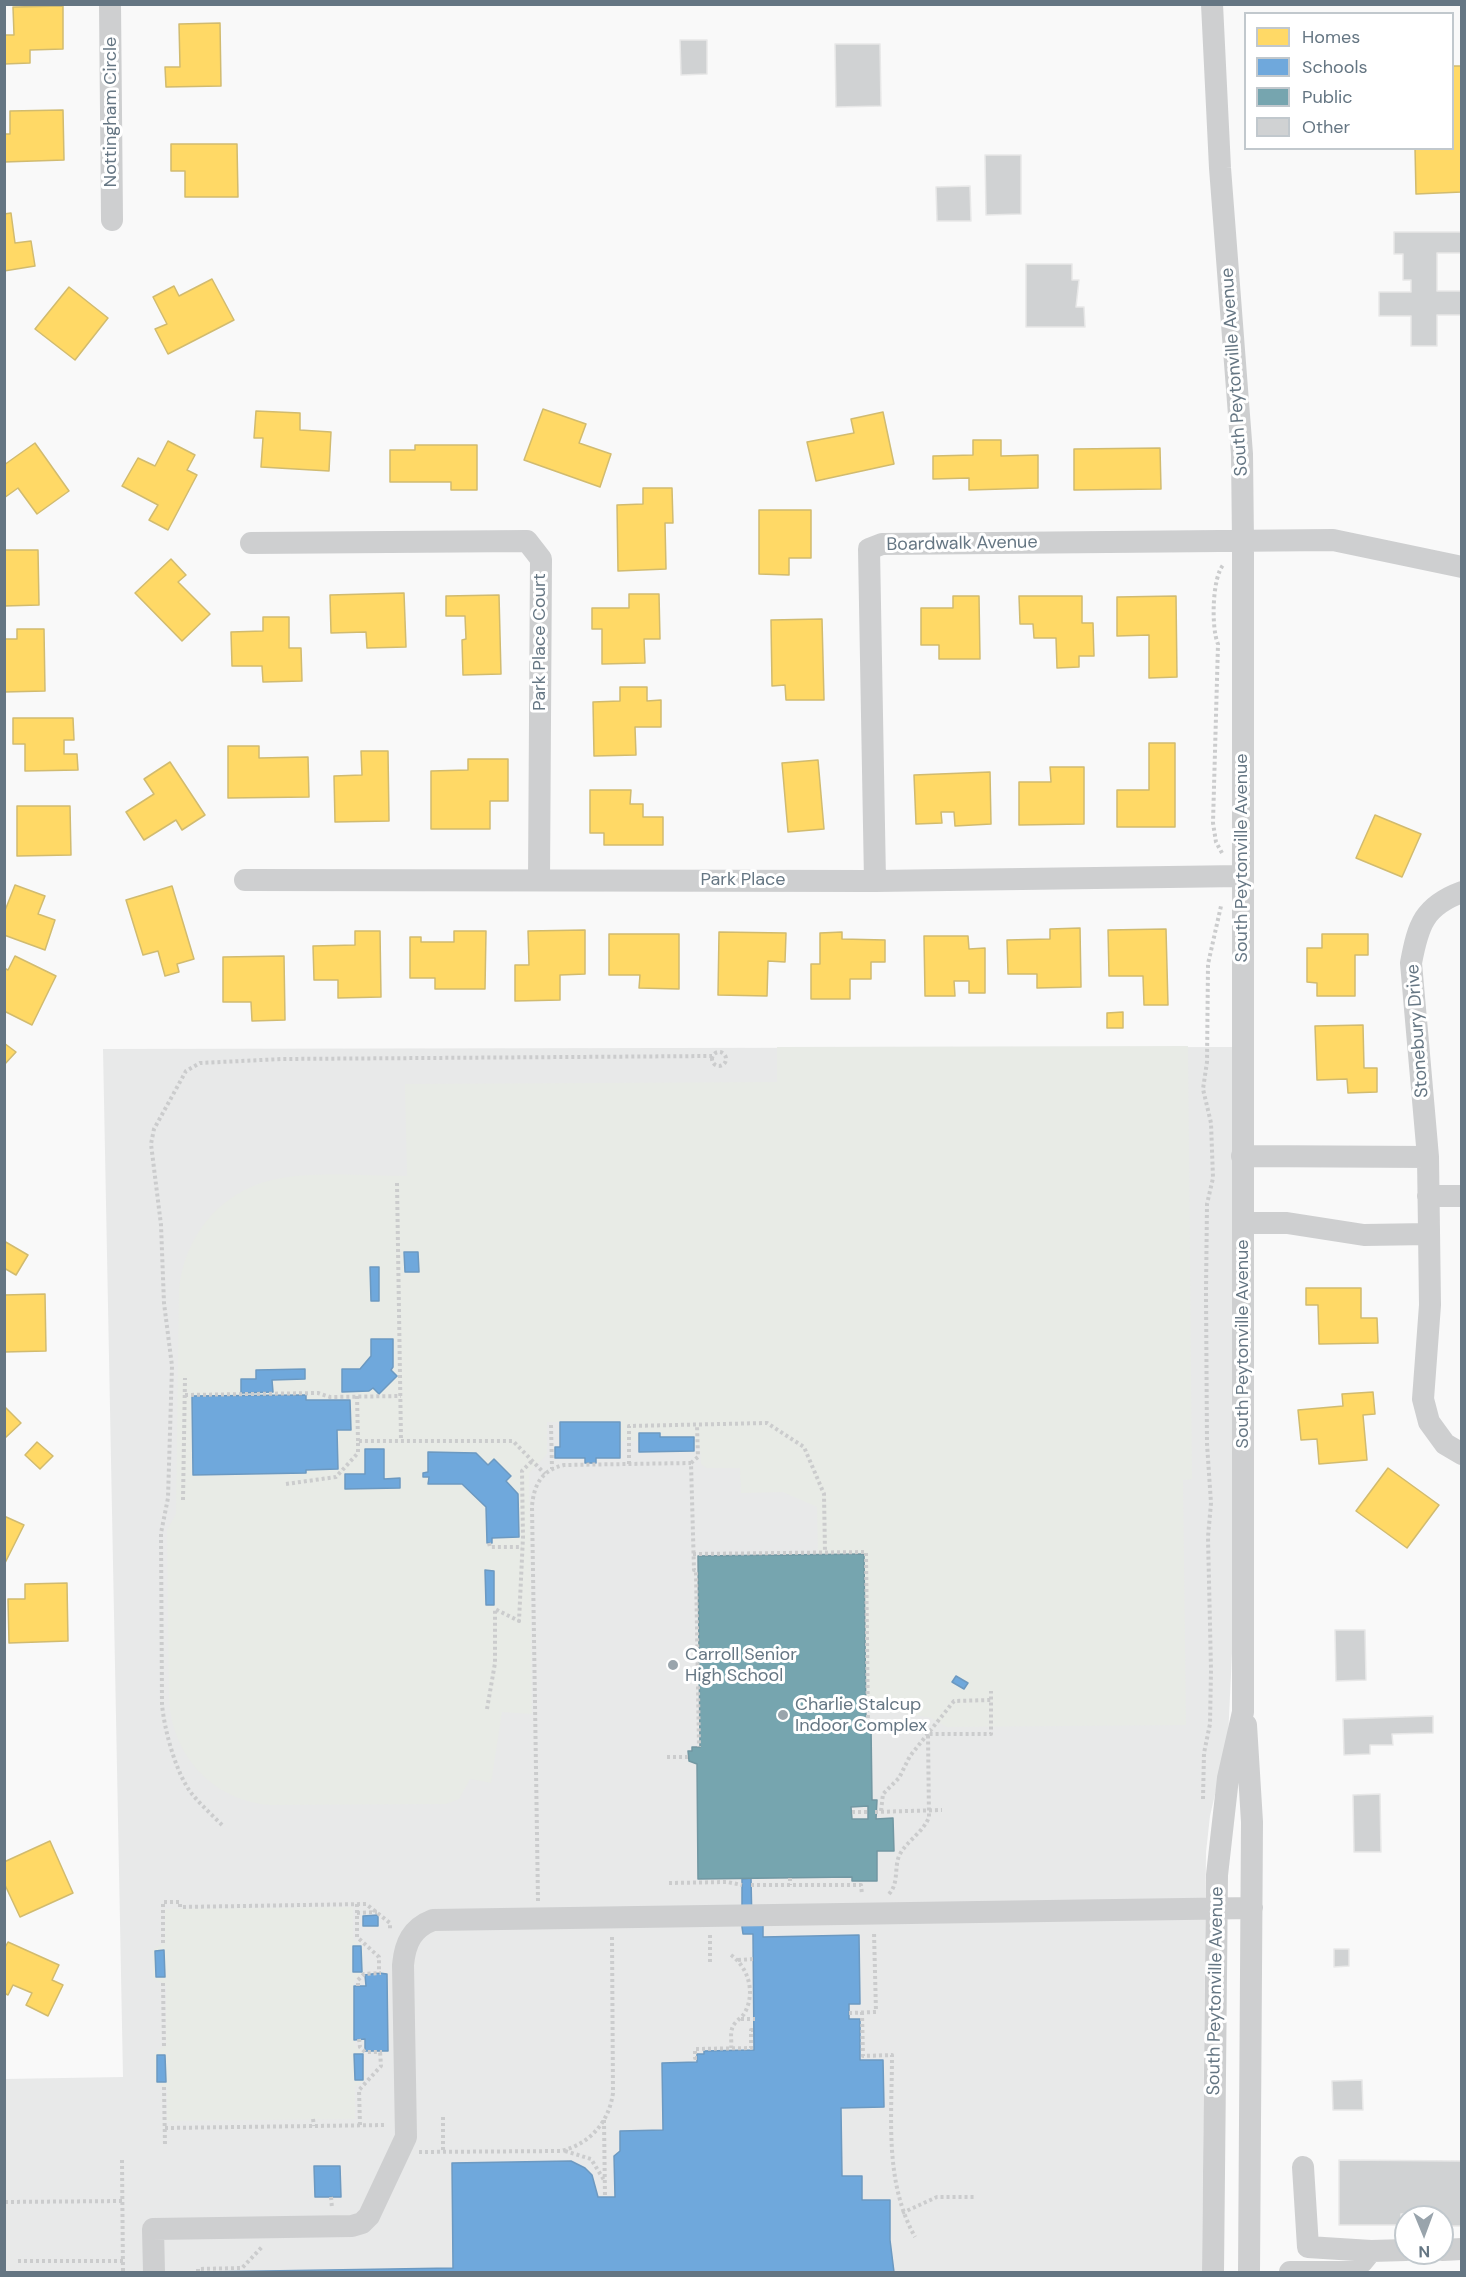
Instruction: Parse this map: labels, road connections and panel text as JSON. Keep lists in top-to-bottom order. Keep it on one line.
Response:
{"streets":{"street":["Nottingham Circle","South Peytonville Avenue","Boardwalk Avenue","Park Place Court","Park Place","Stonebury Drive"]},"crossings":[["South Peytonville Avenue","Boardwalk Avenue"],["South Peytonville Avenue","Park Place"],["Boardwalk Avenue","Park Place"],["Park Place Court","Park Place"]],"places":["Carroll Senior High School","Charlie Stalcup Indoor Complex"],"legend":["Homes","Schools","Public","Other"],"north":"bottom"}
